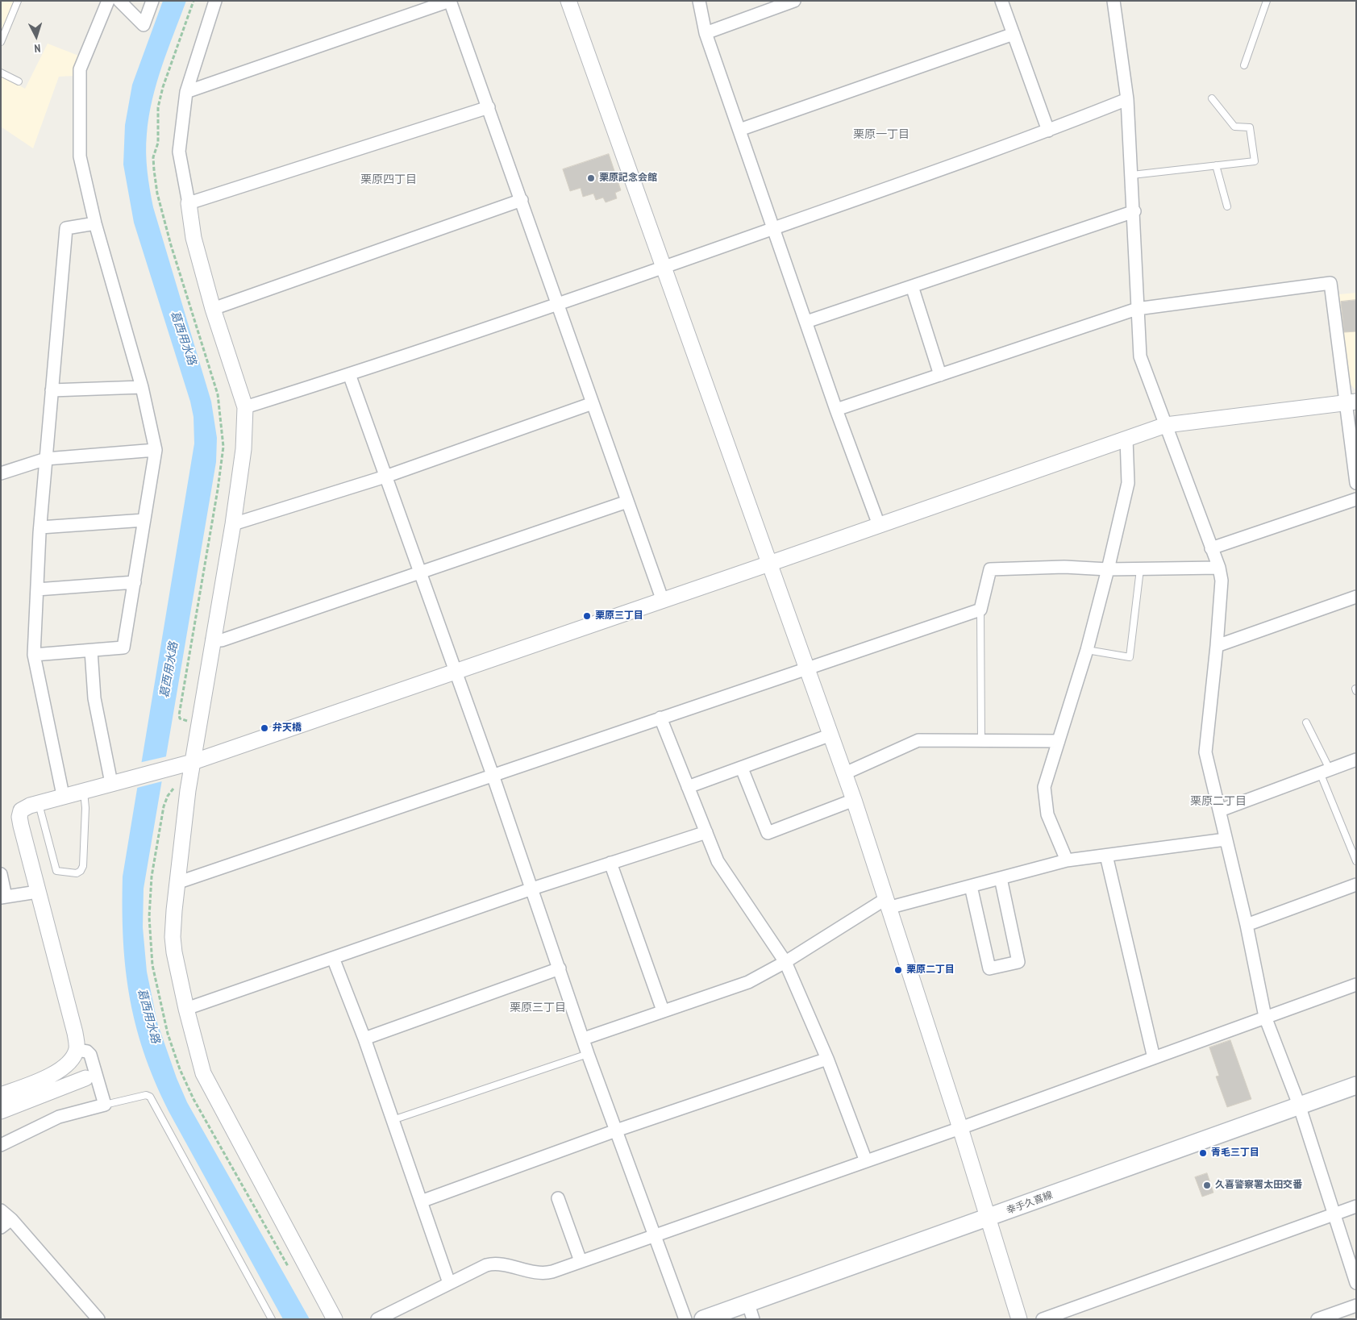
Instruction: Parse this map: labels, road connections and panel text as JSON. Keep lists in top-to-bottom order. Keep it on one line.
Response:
{"streets":{"main road":["幸手久喜線"]},"districts":["栗原一丁目","栗原四丁目","栗原二丁目","栗原三丁目"],"water":["葛西用水路"],"places":["栗原記念会館","栗原三丁目","弁天橋","栗原二丁目","青毛三丁目","久喜警察署太田交番"],"north":"bottom"}
